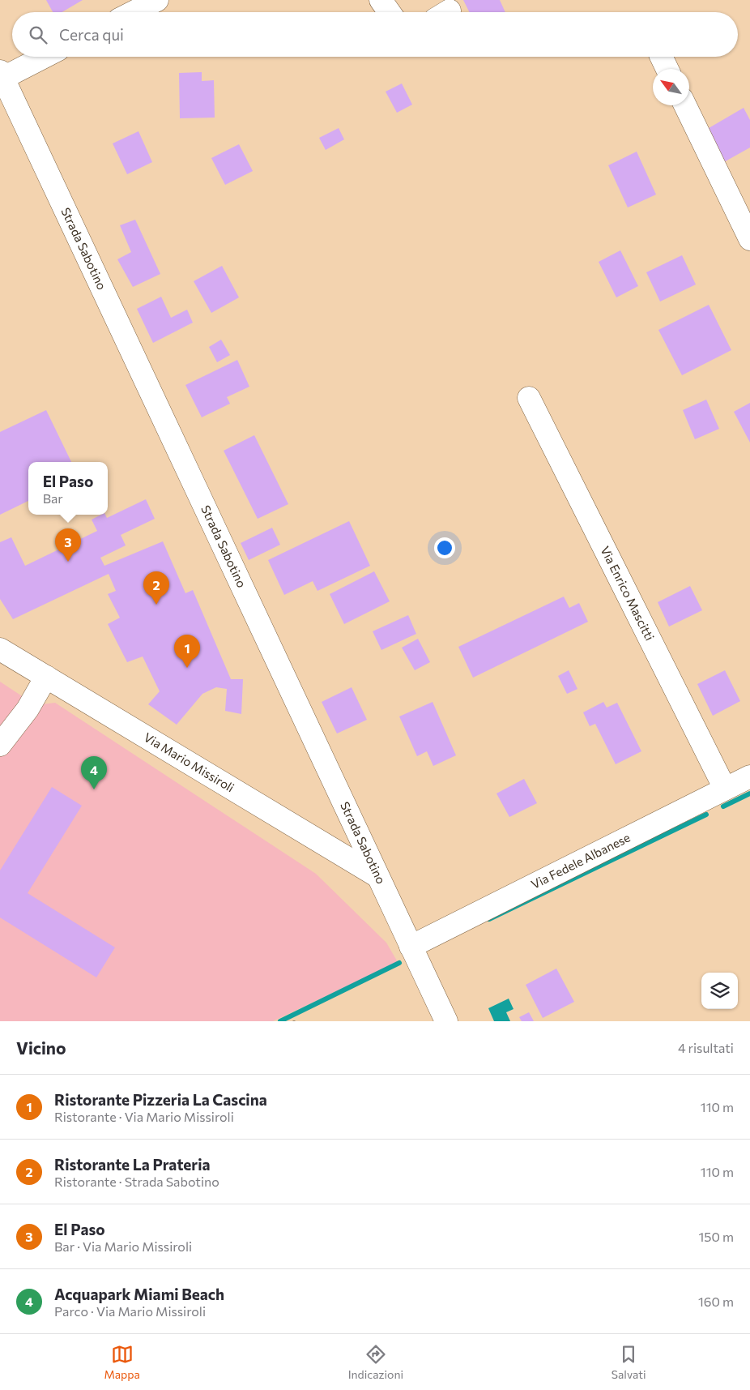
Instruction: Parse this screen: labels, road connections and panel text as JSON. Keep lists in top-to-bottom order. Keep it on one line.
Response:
{"streets":{"street":["Strada Sabotino","Via Enrico Mascitti","Via Mario Missiroli","Via Fedele Albanese"]},"crossings":[["Strada Sabotino","Via Mario Missiroli"],["Strada Sabotino","Via Fedele Albanese"],["Via Enrico Mascitti","Via Fedele Albanese"]],"north":"top left","page":{"search":"Cerca qui","popup":["El Paso","Bar"],"pins":["3","2","1","4"],"heading":["Vicino","4 risultati"],"list":[{"mark":"1","name":"Ristorante Pizzeria La Cascina","note":"Ristorante · Via Mario Missiroli","value":"110 m"},{"mark":"2","name":"Ristorante La Prateria","note":"Ristorante · Strada Sabotino","value":"110 m"},{"mark":"3","name":"El Paso","note":"Bar · Via Mario Missiroli","value":"150 m"},{"mark":"4","name":"Acquapark Miami Beach","note":"Parco · Via Mario Missiroli","value":"160 m"}],"nav":["Mappa","Indicazioni","Salvati"]}}
